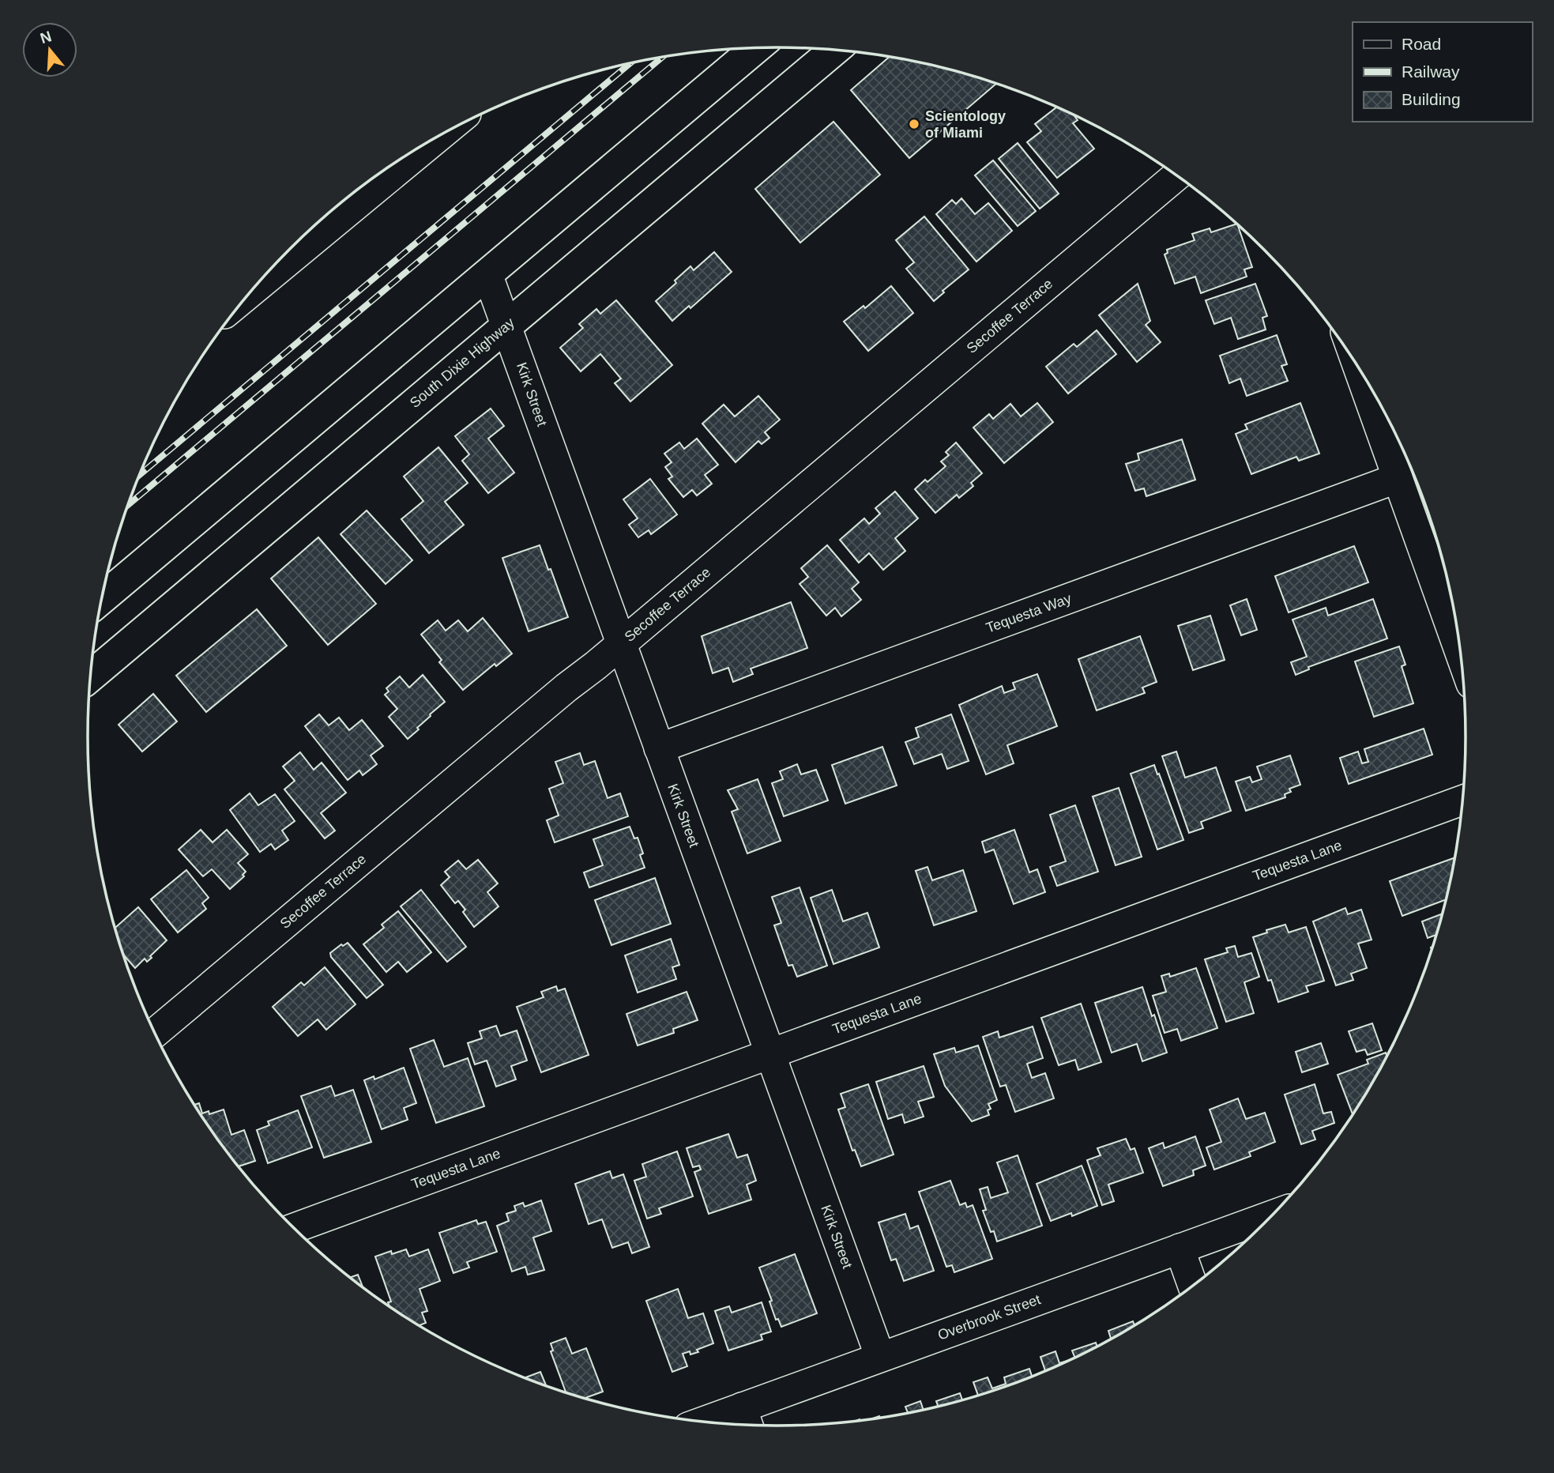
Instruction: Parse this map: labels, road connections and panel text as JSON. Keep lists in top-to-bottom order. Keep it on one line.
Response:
{"streets":{"highway":["South Dixie Highway"],"street":["Secoffee Terrace","Kirk Street","Tequesta Way","Tequesta Lane","Overbrook Street"]},"crossings":[["Secoffee Terrace","Kirk Street"],["South Dixie Highway","Kirk Street"],["Kirk Street","Tequesta Way"],["Kirk Street","Tequesta Lane"],["Kirk Street","Overbrook Street"]],"places":["Scientology of Miami"],"legend":["Road","Railway","Building"],"north":"top"}
